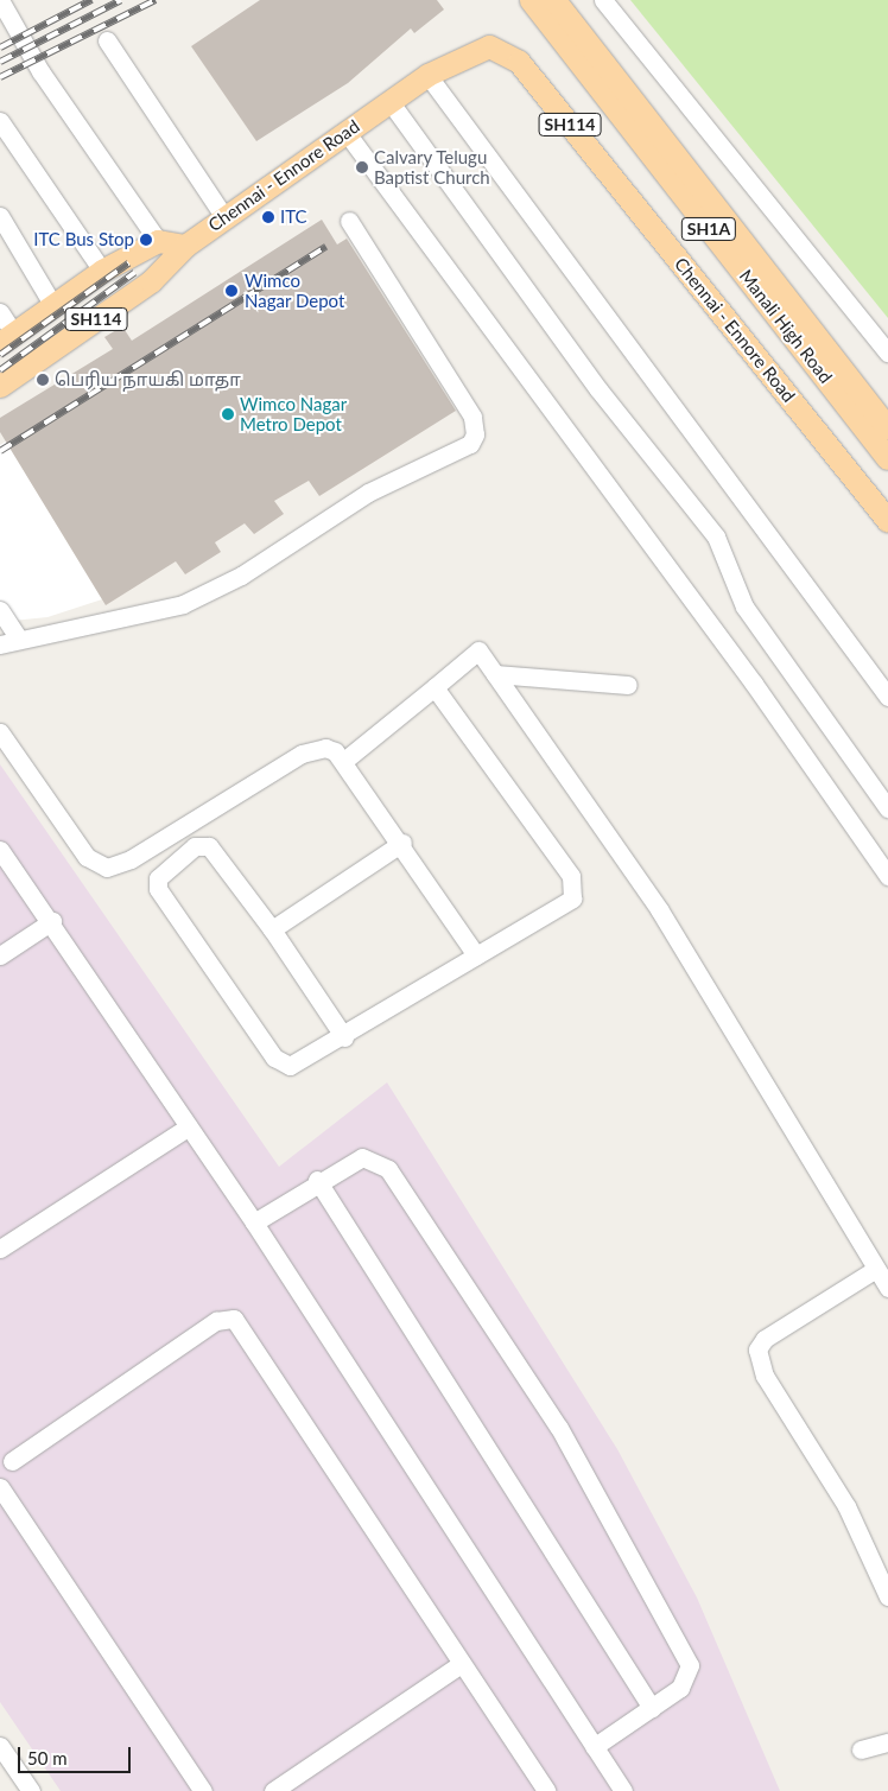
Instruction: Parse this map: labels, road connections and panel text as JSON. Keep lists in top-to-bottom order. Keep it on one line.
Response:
{"streets":{"main road":["SH114","Chennai - Ennore Road","SH1A","Manali High Road"]},"places":["Calvary Telugu Baptist Church","ITC","ITC Bus Stop","Wimco Nagar Depot","பெரிய நாயகி மாதா","Wimco Nagar Metro Depot"],"scale_bar":"50 m"}
